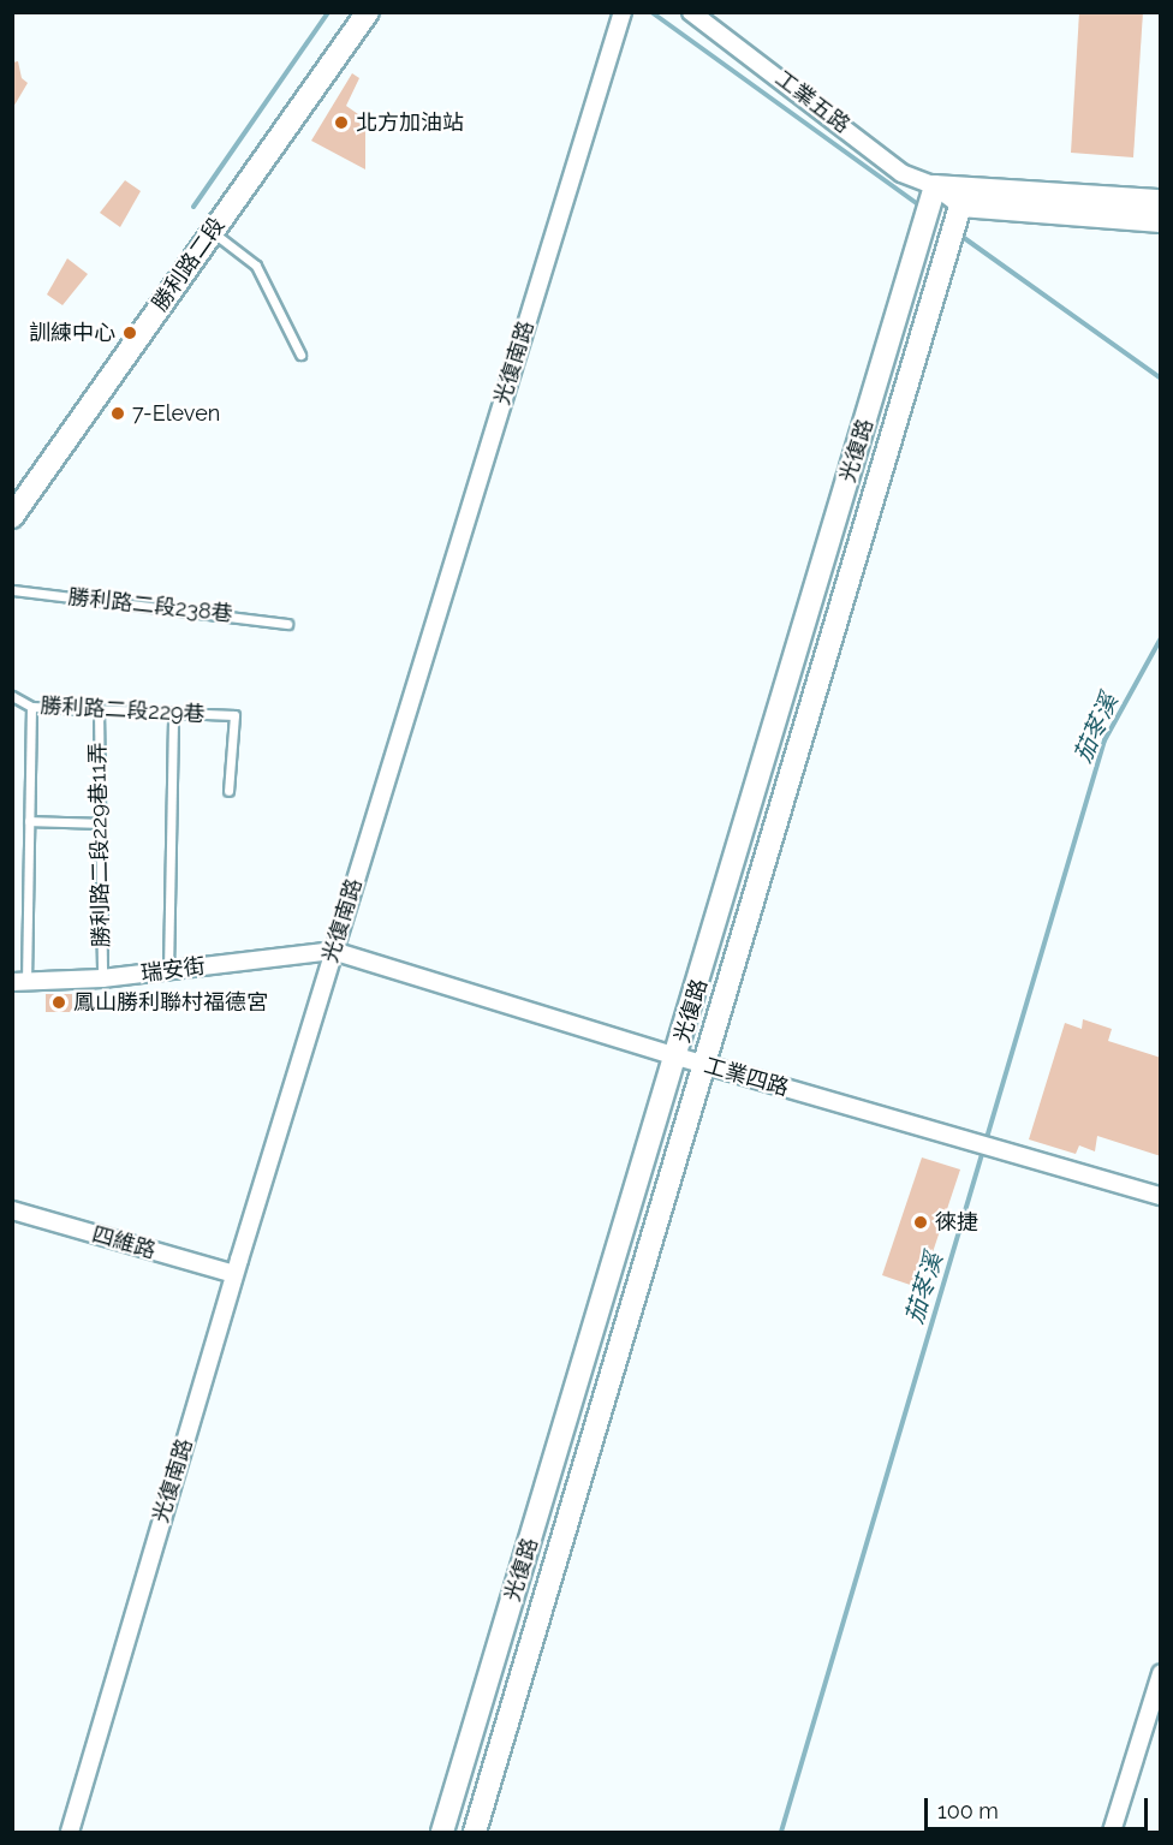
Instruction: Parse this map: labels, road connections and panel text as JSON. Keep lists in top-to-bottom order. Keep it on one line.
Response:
{"streets":{"street":["工業五路","勝利路二段","光復南路","光復路","瑞安街","工業四路","四維路"],"lane":["勝利路二段238巷","勝利路二段229巷","勝利路二段229巷11弄"]},"crossings":[["工業五路","光復路"],["光復南路","瑞安街"],["光復南路","工業四路"],["光復南路","四維路"],["光復路","工業四路"],["勝利路二段229巷","勝利路二段229巷11弄"],["勝利路二段229巷11弄","瑞安街"],["瑞安街","工業四路"]],"water":["茄苳溪"],"places":["北方加油站","訓練中心","7-Eleven","鳳山勝利聯村福德宮","徠捷"],"scale_bar":"100 m"}
